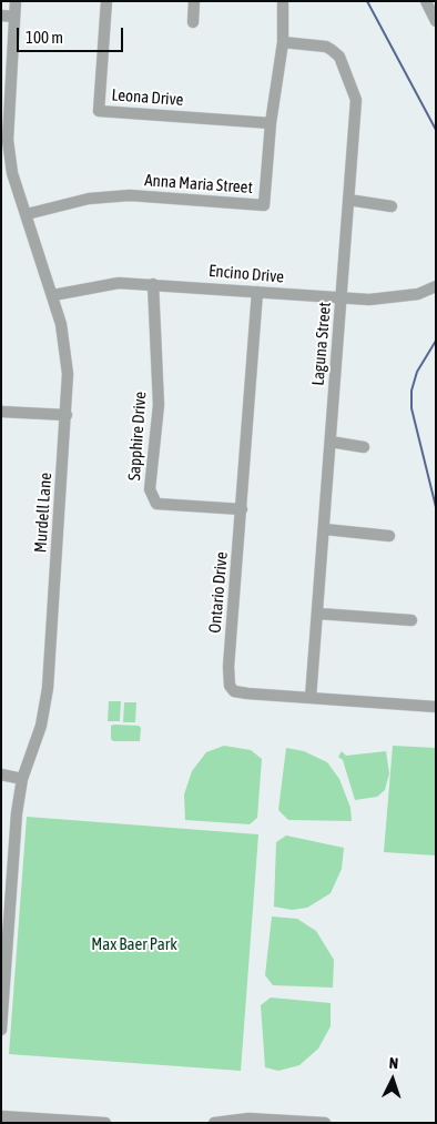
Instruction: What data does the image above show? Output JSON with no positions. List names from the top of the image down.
{
  "streets": {
    "street": [
      "Leona Drive",
      "Anna Maria Street",
      "Encino Drive",
      "Laguna Street",
      "Sapphire Drive",
      "Murdell Lane",
      "Ontario Drive"
    ]
  },
  "crossings": [
    ["Leona Drive", "Anna Maria Street"],
    ["Anna Maria Street", "Laguna Street"],
    ["Anna Maria Street", "Murdell Lane"],
    ["Encino Drive", "Laguna Street"],
    ["Encino Drive", "Sapphire Drive"],
    ["Encino Drive", "Murdell Lane"],
    ["Encino Drive", "Ontario Drive"],
    ["Laguna Street", "Ontario Drive"],
    ["Sapphire Drive", "Ontario Drive"]
  ],
  "parks": ["Max Baer Park"],
  "scale_bar": "100 m",
  "north": "top"
}
